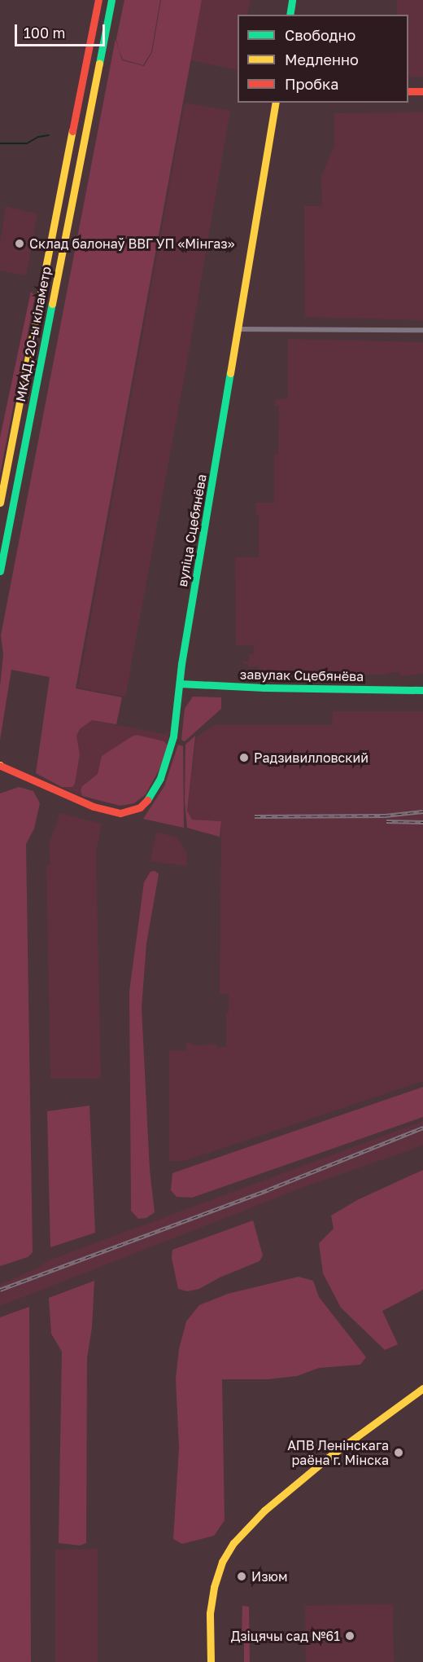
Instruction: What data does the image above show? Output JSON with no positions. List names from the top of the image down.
{
  "streets": {
    "main road": ["МКАД, 20-ы кіламетр", "вуліца Сцебянёва", "завулак Сцебянёва"]
  },
  "crossings": [
    ["вуліца Сцебянёва", "завулак Сцебянёва"]
  ],
  "places": [
    "Склад балонаў ВВГ УП «Мінгаз»",
    "Радзивилловский",
    "АПВ Ленінскага раёна г. Мінска",
    "Изюм",
    "Дзіцячы сад №61"
  ],
  "legend": ["Свободно", "Медленно", "Пробка"],
  "scale_bar": "100 m"
}
